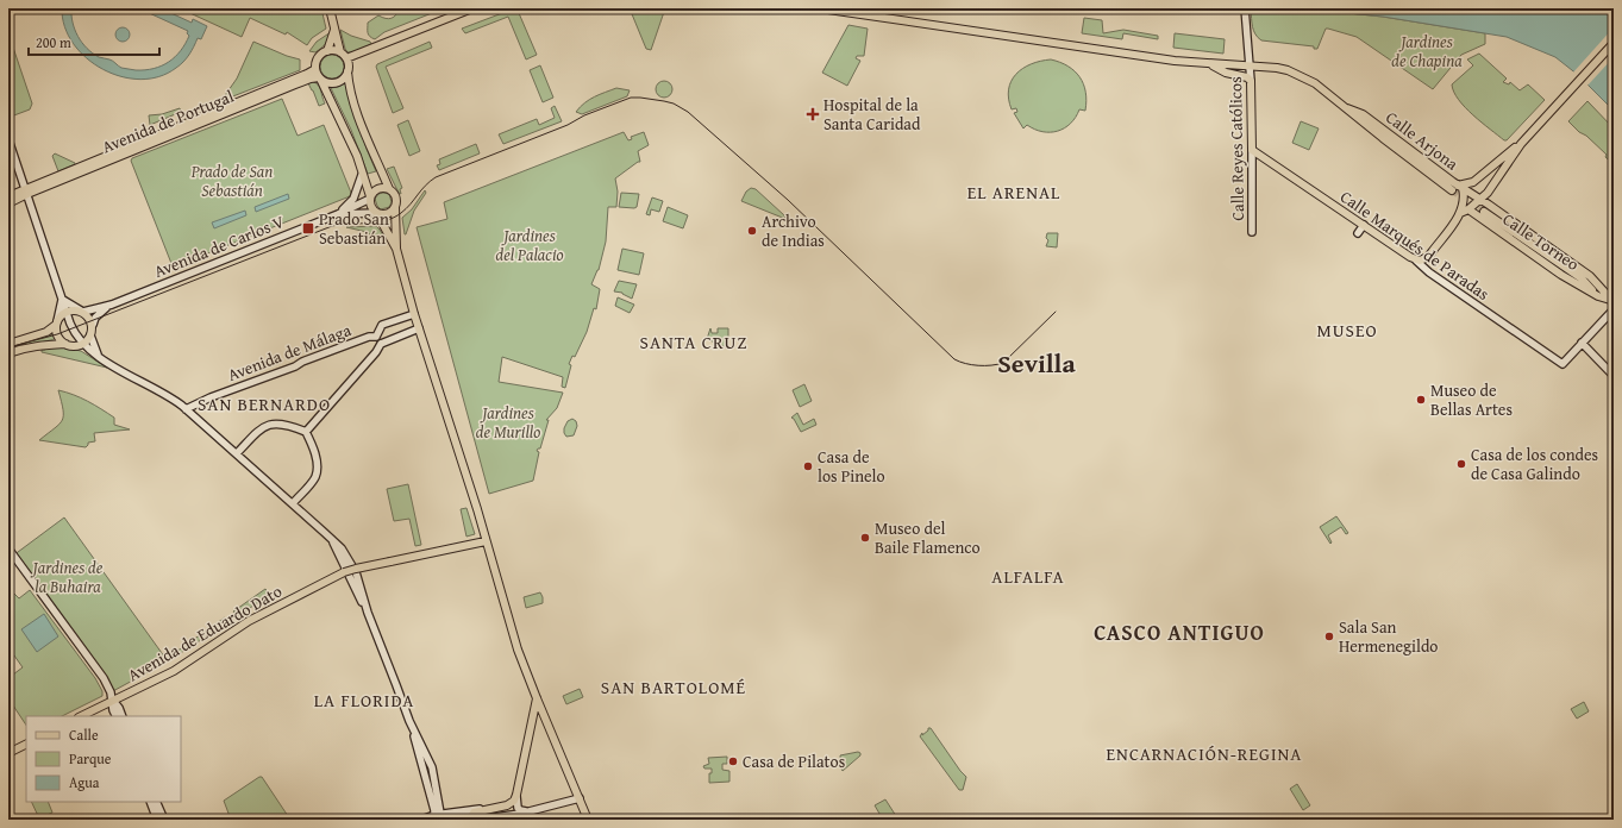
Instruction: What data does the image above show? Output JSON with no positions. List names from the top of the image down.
{
  "streets": {
    "main road": [
      "Avenida de Portugal",
      "Calle Arjona",
      "Calle Reyes Católicos",
      "Calle Torneo",
      "Calle Marqués de Paradas",
      "Avenida de Carlos V",
      "Avenida de Málaga",
      "Avenida de Eduardo Dato"
    ]
  },
  "crossings": [
    ["Calle Arjona", "Calle Reyes Católicos"],
    ["Calle Arjona", "Calle Torneo"],
    ["Calle Reyes Católicos", "Calle Marqués de Paradas"]
  ],
  "districts": [
    "EL ARENAL",
    "MUSEO",
    "SANTA CRUZ",
    "Sevilla",
    "SAN BERNARDO",
    "ALFALFA",
    "CASCO ANTIGUO",
    "SAN BARTOLOMÉ",
    "LA FLORIDA",
    "ENCARNACIÓN-REGINA"
  ],
  "parks": [
    "Jardines de Chapina",
    "Prado de San Sebastián",
    "Jardines del Palacio",
    "Jardines de Murillo",
    "Jardines de la Buhaira"
  ],
  "places": {
    "health": ["Hospital de la Santa Caridad"],
    "transit": ["Prado San Sebastián"],
    "other": [
      "Archivo de Indias",
      "Museo de Bellas Artes",
      "Casa de los condes de Casa Galindo",
      "Casa de los Pinelo",
      "Museo del Baile Flamenco",
      "Sala San Hermenegildo",
      "Casa de Pilatos"
    ]
  },
  "legend": ["Calle", "Parque", "Agua"],
  "scale_bar": "200 m"
}
